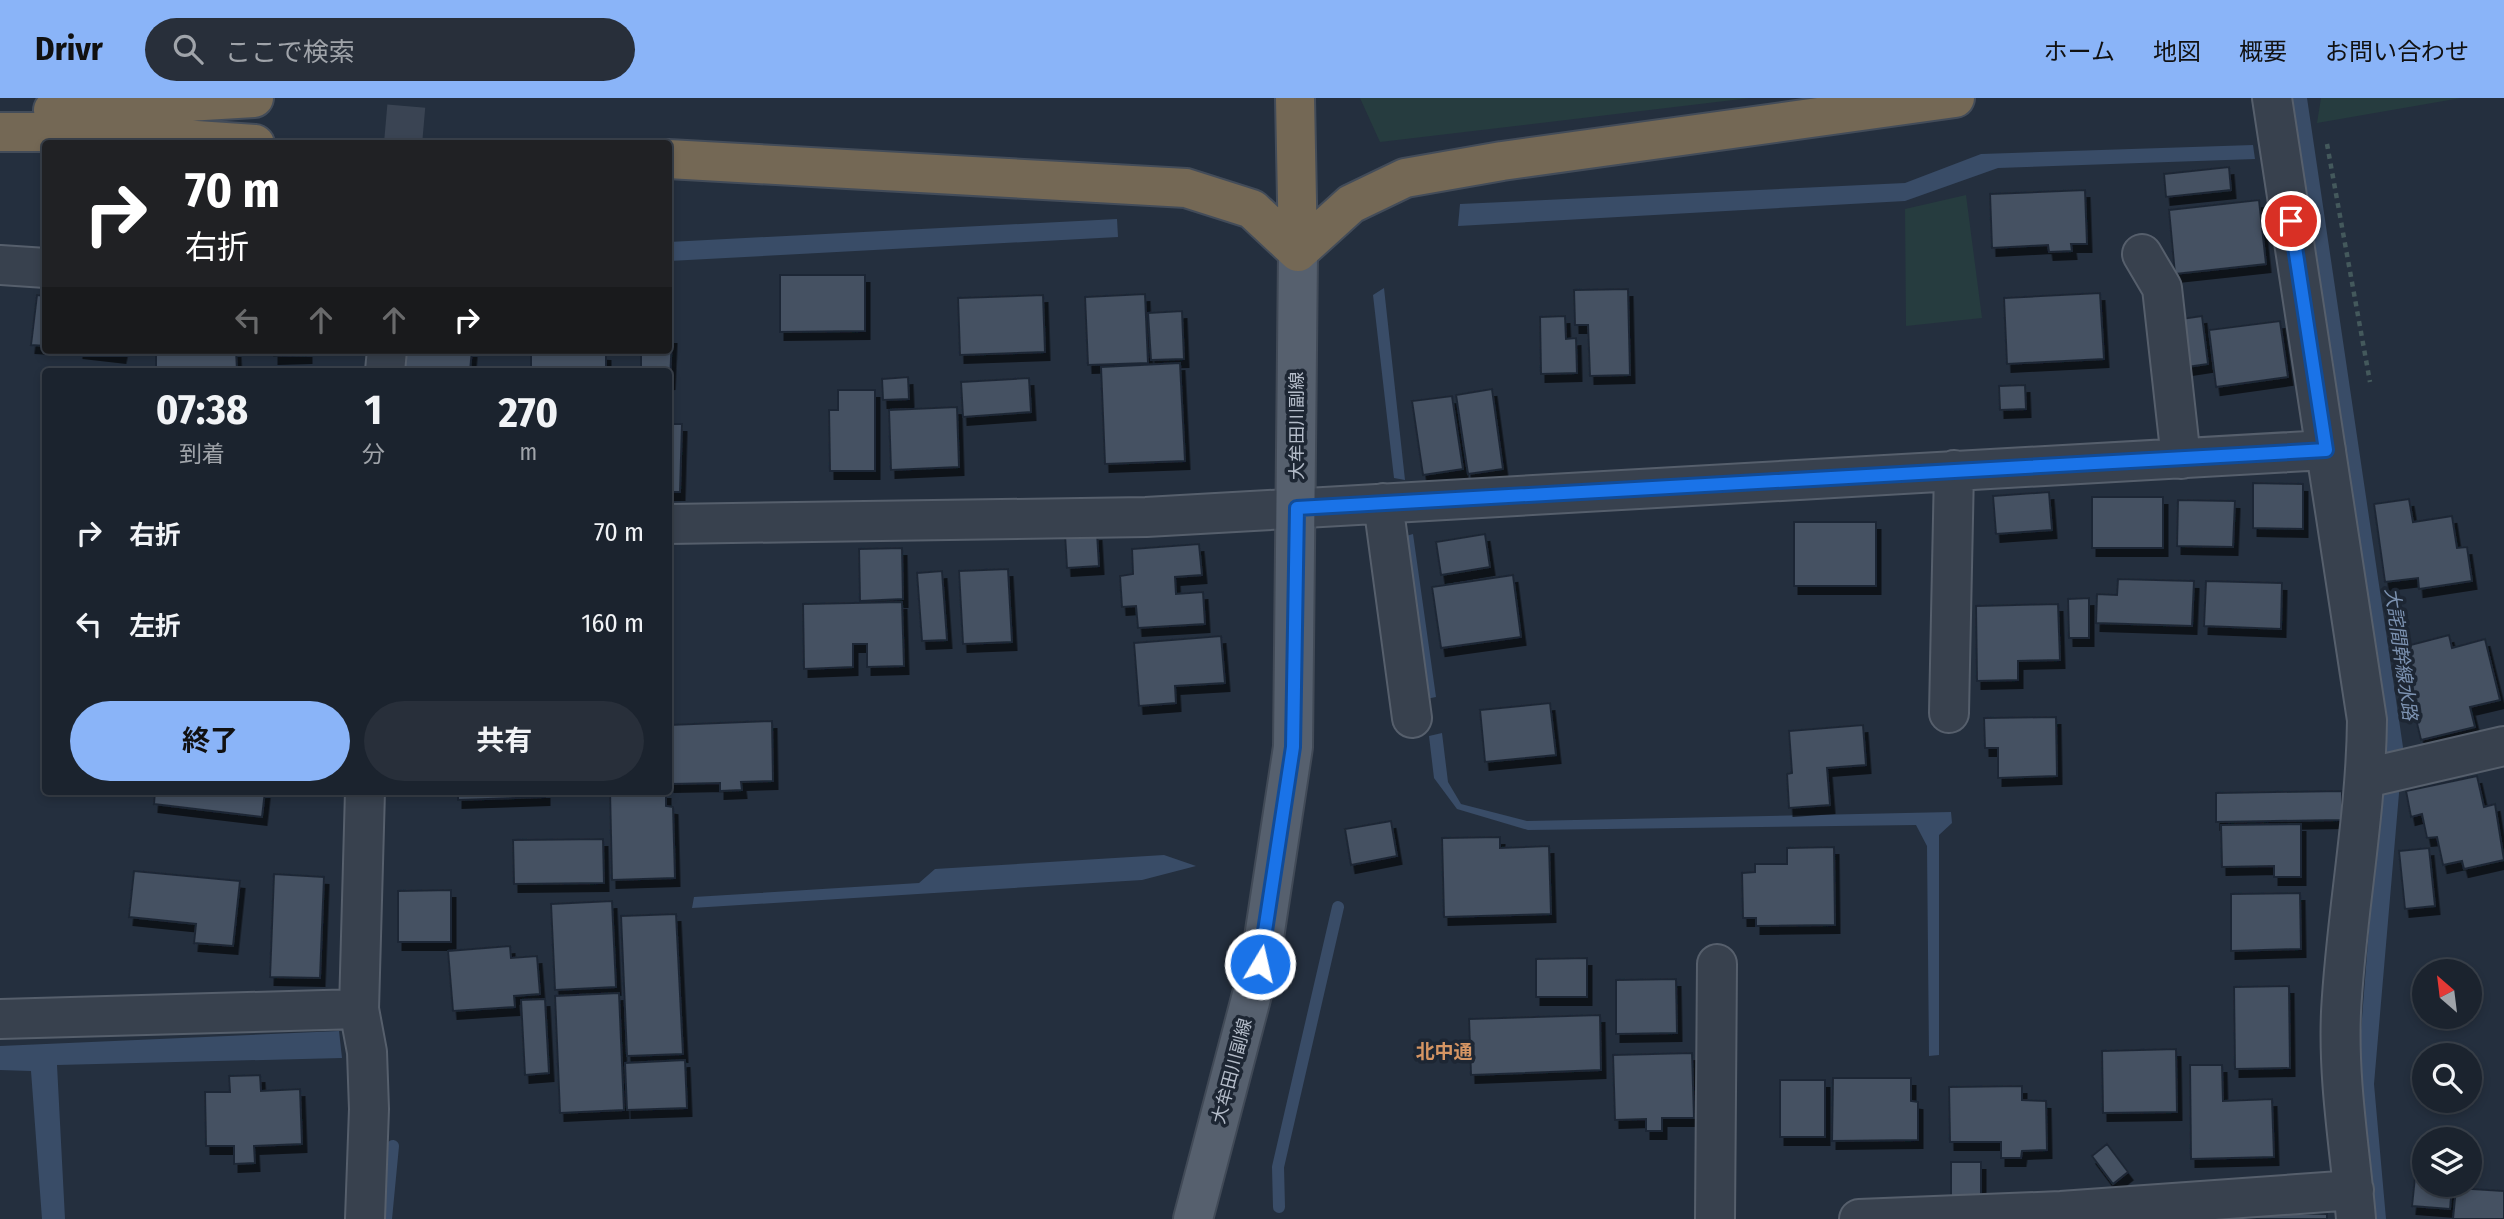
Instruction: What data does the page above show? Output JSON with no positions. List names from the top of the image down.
{
  "streets": {
    "main road": ["大牟田川副線"]
  },
  "districts": ["北中通"],
  "water": ["大詫間幹線水路"],
  "north": "top left",
  "page": {
    "header": "Drivr",
    "search": "ここで検索",
    "nav": [
      "ホーム",
      "地図",
      "概要",
      "お問い合わせ"
    ],
    "turn": ["70 m", "右折"],
    "eta": [
      "07:38",
      "到着",
      "1",
      "分",
      "270",
      "m"
    ],
    "list": [
      {
        "name": "右折",
        "value": "70 m"
      },
      {
        "name": "左折",
        "value": "160 m"
      }
    ],
    "buttons": ["終了", "共有"]
  }
}
